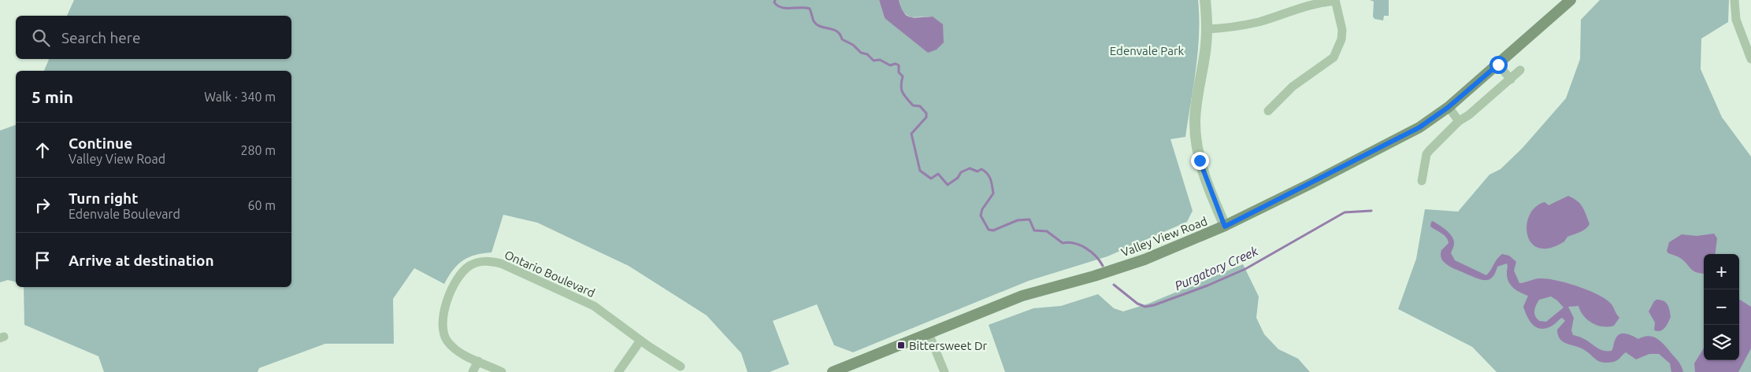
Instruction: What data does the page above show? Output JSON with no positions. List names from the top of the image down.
{
  "streets": {
    "main road": ["Valley View Road"],
    "street": ["Ontario Boulevard"]
  },
  "water": ["Purgatory Creek"],
  "parks": ["Edenvale Park"],
  "places": {
    "transit": ["Bittersweet Dr"]
  },
  "page": {
    "search": "Search here",
    "heading": ["5 min", "Walk · 340 m"],
    "list": [
      ["Continue", "Valley View Road", "280 m"],
      ["Turn right", "Edenvale Boulevard", "60 m"],
      "Arrive at destination"
    ],
    "map_buttons": ["+", "−"]
  }
}
